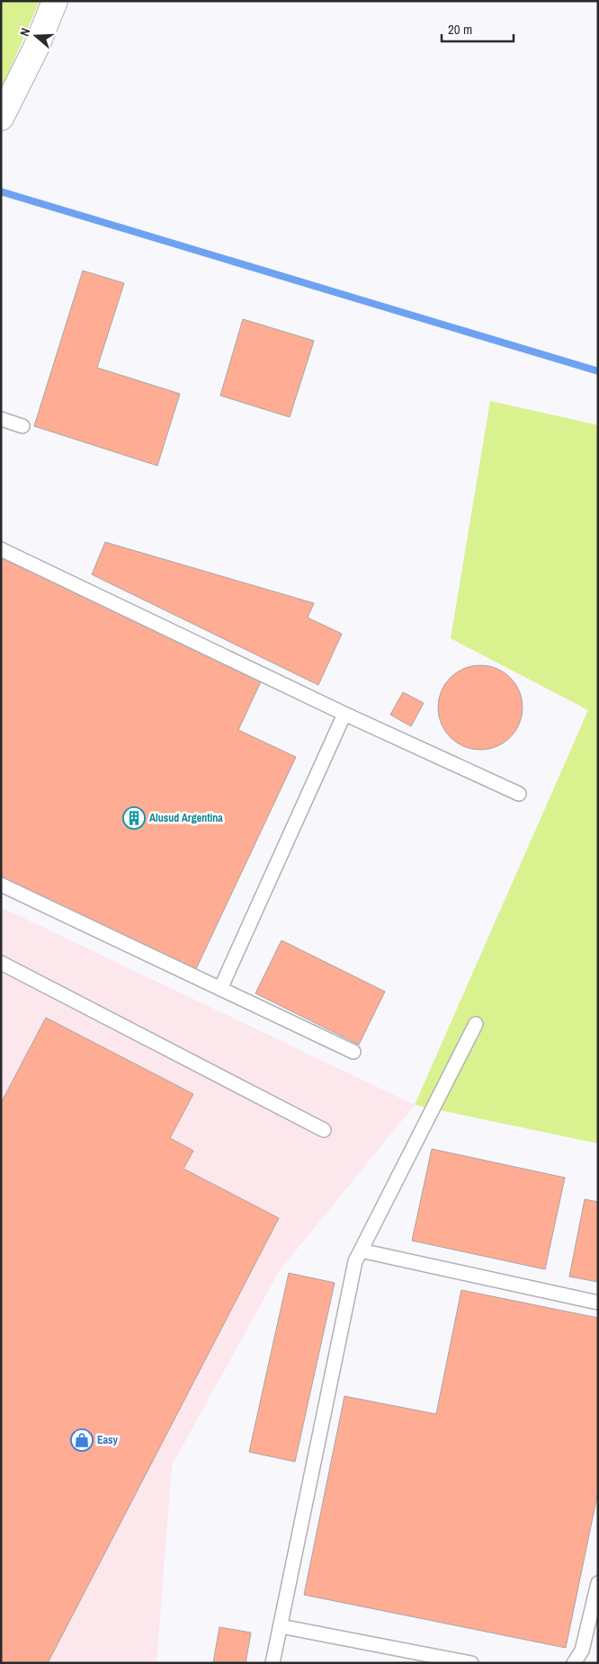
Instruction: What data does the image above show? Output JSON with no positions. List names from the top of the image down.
{
  "places": {
    "building": ["Alusud Argentina"],
    "shop": ["Easy"]
  },
  "scale_bar": "20 m",
  "north": "left"
}
